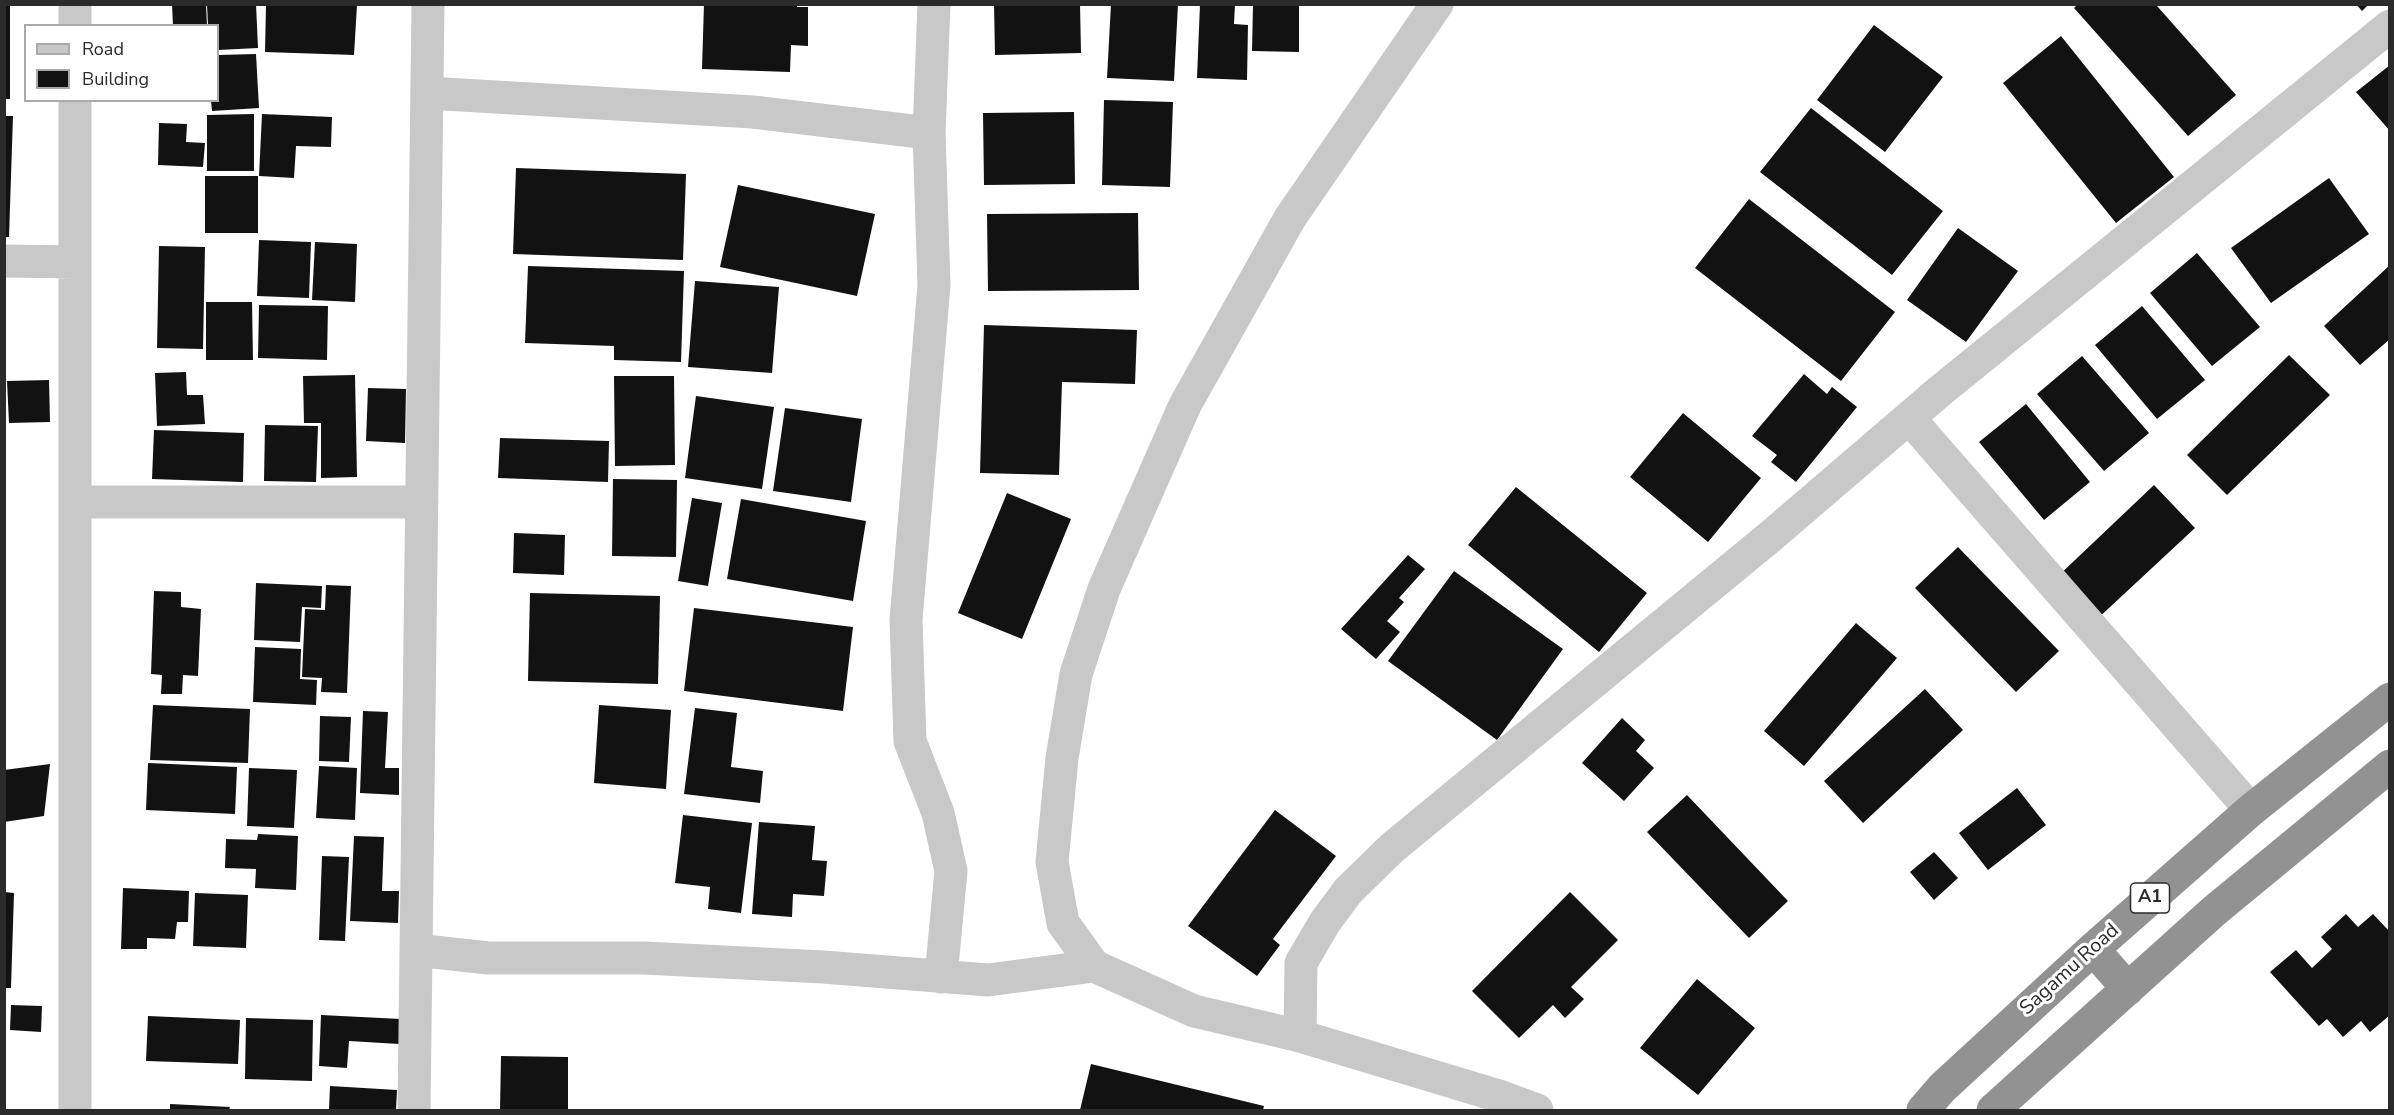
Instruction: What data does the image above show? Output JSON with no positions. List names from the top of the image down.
{
  "streets": {
    "highway": ["A1", "Sagamu Road"]
  },
  "legend": ["Road", "Building"]
}
